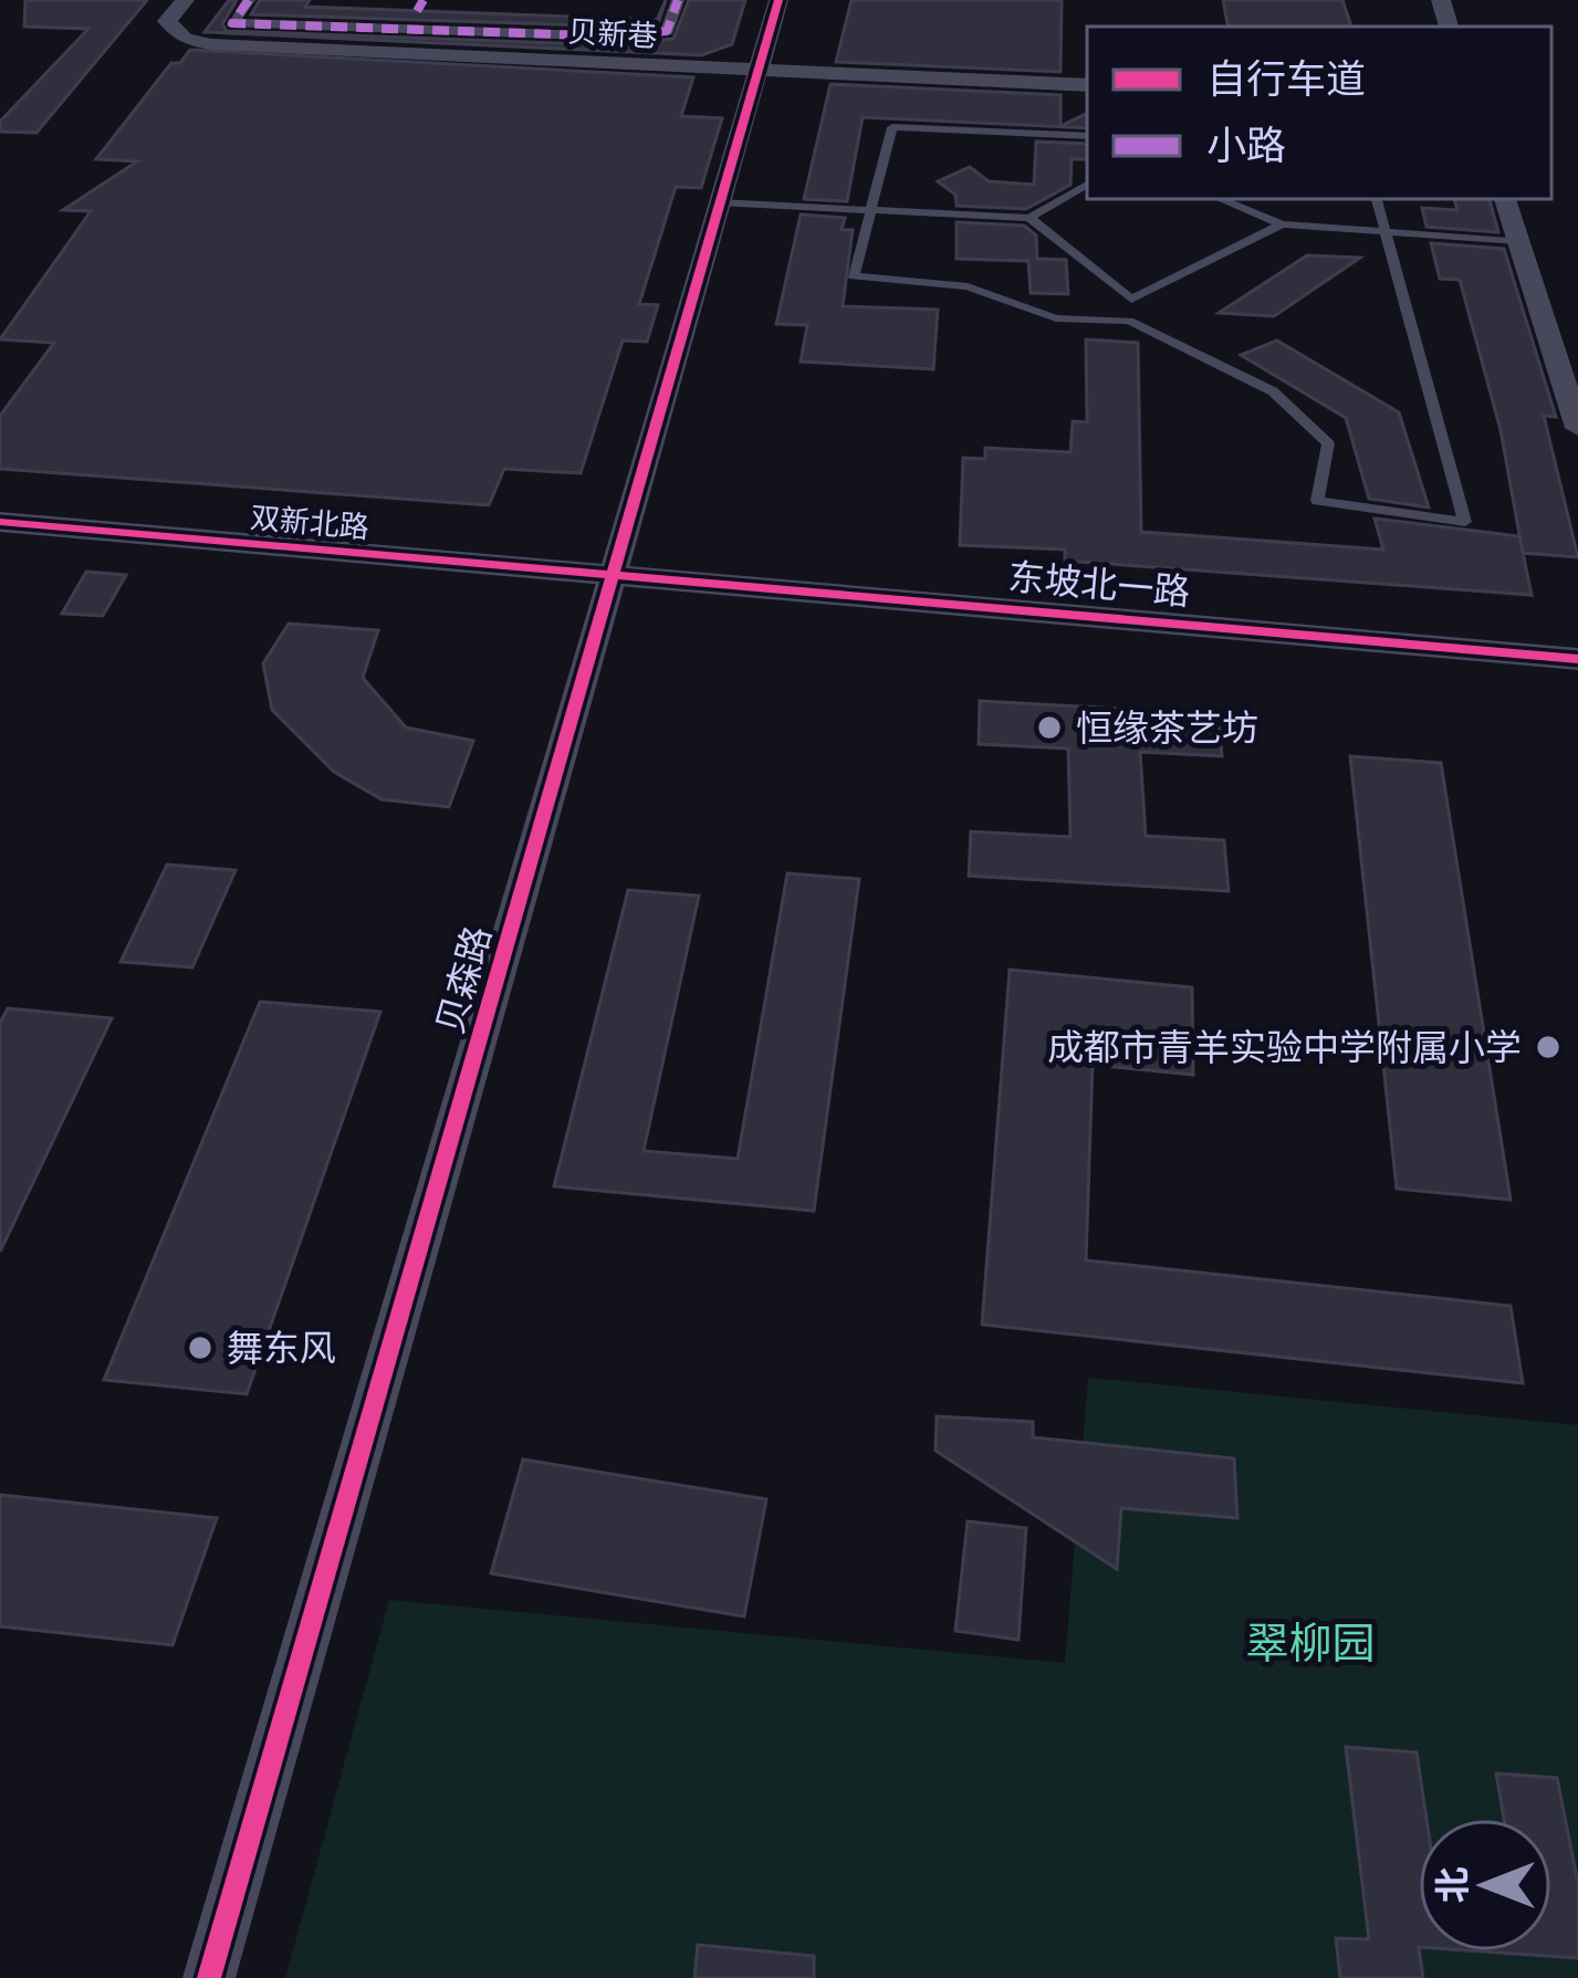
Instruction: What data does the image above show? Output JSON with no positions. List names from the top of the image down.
{
  "streets": {
    "street": [
      "贝新巷",
      "双新北路",
      "东坡北一路",
      "贝森路"
    ]
  },
  "crossings": [
    ["贝新巷", "贝森路"],
    ["双新北路", "东坡北一路"],
    ["双新北路", "贝森路"],
    ["东坡北一路", "贝森路"]
  ],
  "parks": ["翠柳园"],
  "places": ["恒缘茶艺坊", "成都市青羊实验中学附属小学", "舞东风"],
  "legend": ["自行车道", "小路"],
  "north": "left"
}
